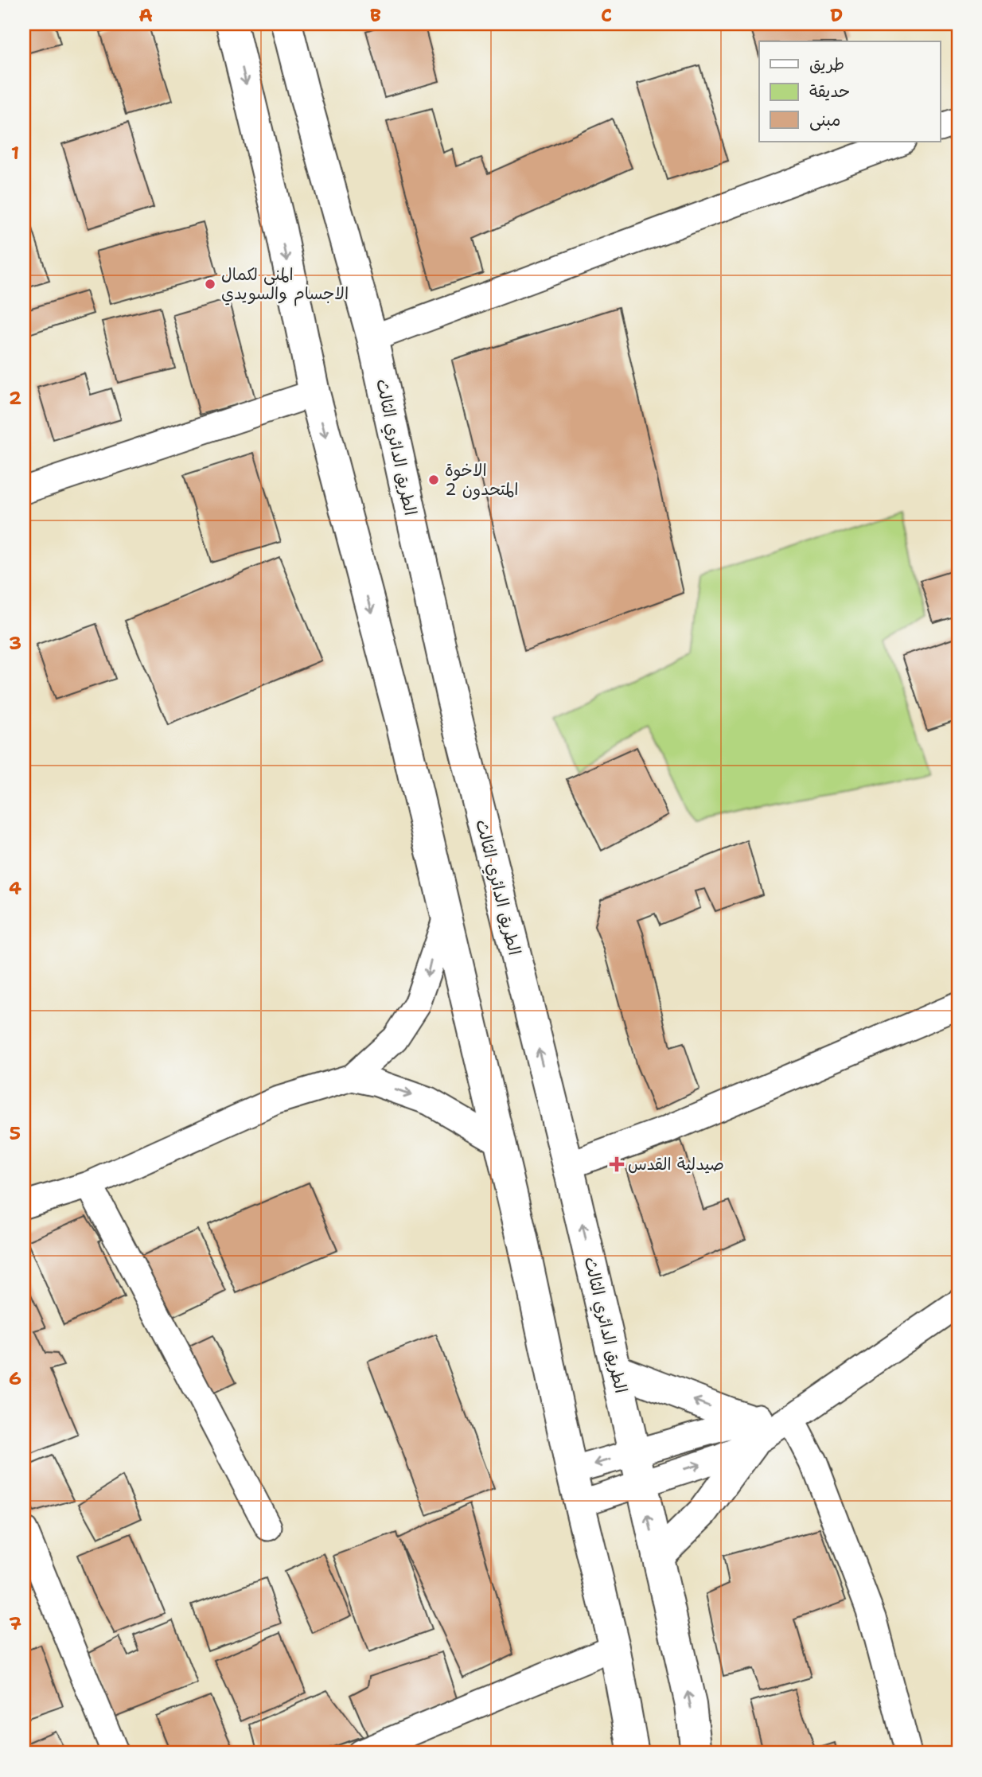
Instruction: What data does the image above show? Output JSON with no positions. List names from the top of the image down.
{
  "streets": {
    "main road": ["الطريق الدائري الثالث"]
  },
  "places": {
    "other": ["المنى لكمال الاجسام والسويدي", "الاخوة المتحدون 2"],
    "health": ["صيدلية القدس"]
  },
  "legend": ["طريق", "حديقة", "مبنى"],
  "grid": {
    "columns": [
      "A",
      "B",
      "C",
      "D"
    ],
    "rows": [
      "1",
      "2",
      "3",
      "4",
      "5",
      "6",
      "7"
    ]
  }
}
